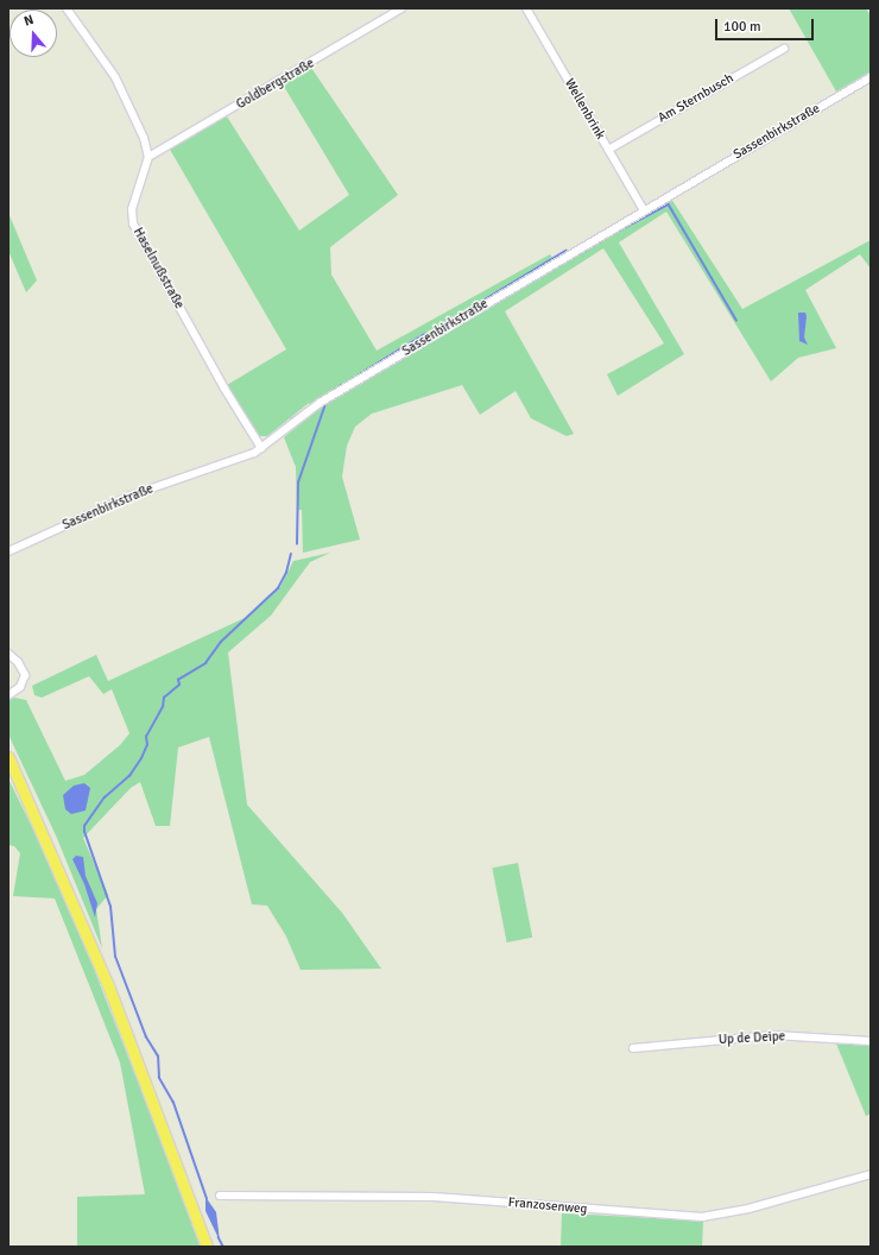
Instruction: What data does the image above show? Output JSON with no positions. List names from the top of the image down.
{
  "streets": {
    "street": [
      "Goldbergstraße",
      "Am Sternbusch",
      "Wellenbrink",
      "Sassenbirkstraße",
      "Haselnußstraße",
      "Up de Deipe",
      "Franzosenweg"
    ]
  },
  "crossings": [
    ["Goldbergstraße", "Haselnußstraße"],
    ["Am Sternbusch", "Wellenbrink"],
    ["Wellenbrink", "Sassenbirkstraße"],
    ["Sassenbirkstraße", "Haselnußstraße"]
  ],
  "scale_bar": "100 m",
  "north": "top"
}
